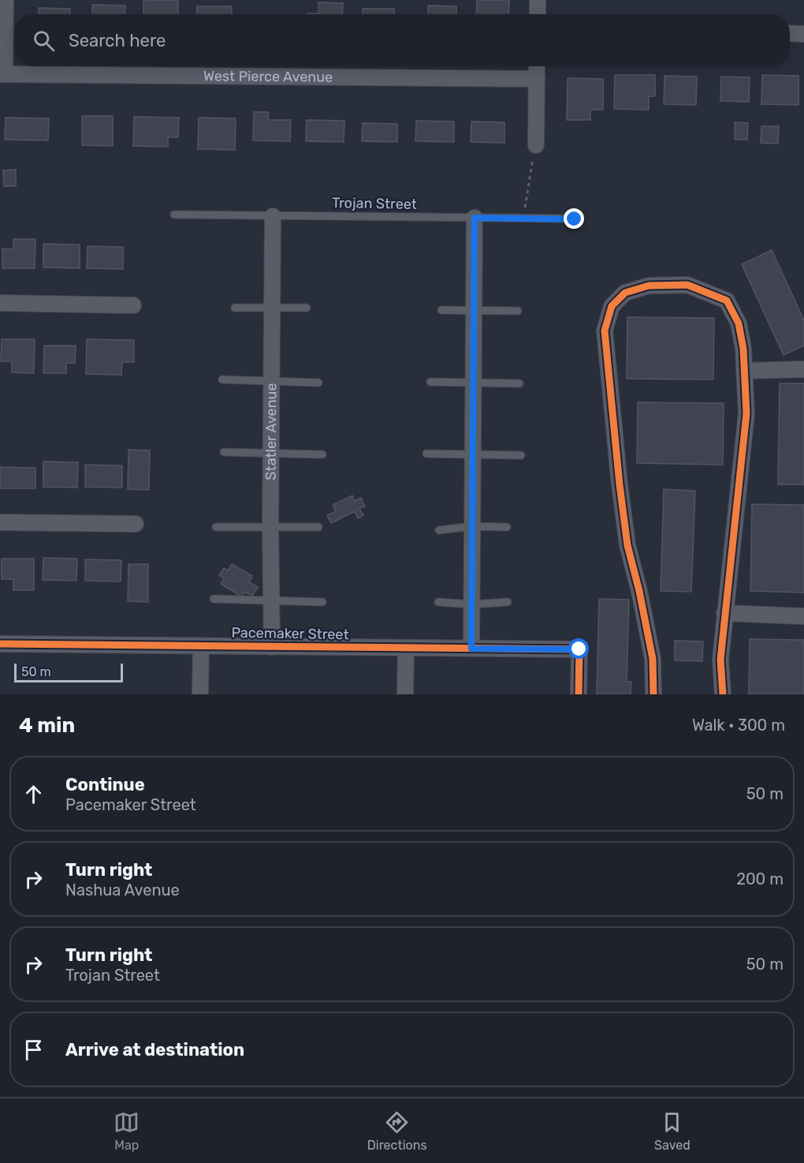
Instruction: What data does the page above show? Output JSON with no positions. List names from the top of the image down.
{
  "streets": {
    "street": ["West Pierce Avenue", "Statler Avenue", "Pacemaker Street"],
    "lane": ["Trojan Street"]
  },
  "crossings": [
    ["Trojan Street", "Statler Avenue"],
    ["Statler Avenue", "Pacemaker Street"]
  ],
  "scale_bar": "50 m",
  "page": {
    "search": "Search here",
    "scale": "50 m",
    "heading": ["4 min", "Walk · 300 m"],
    "list": [
      ["Continue", "Pacemaker Street", "50 m"],
      ["Turn right", "Nashua Avenue", "200 m"],
      ["Turn right", "Trojan Street", "50 m"],
      "Arrive at destination"
    ],
    "nav": ["Map", "Directions", "Saved"]
  }
}
